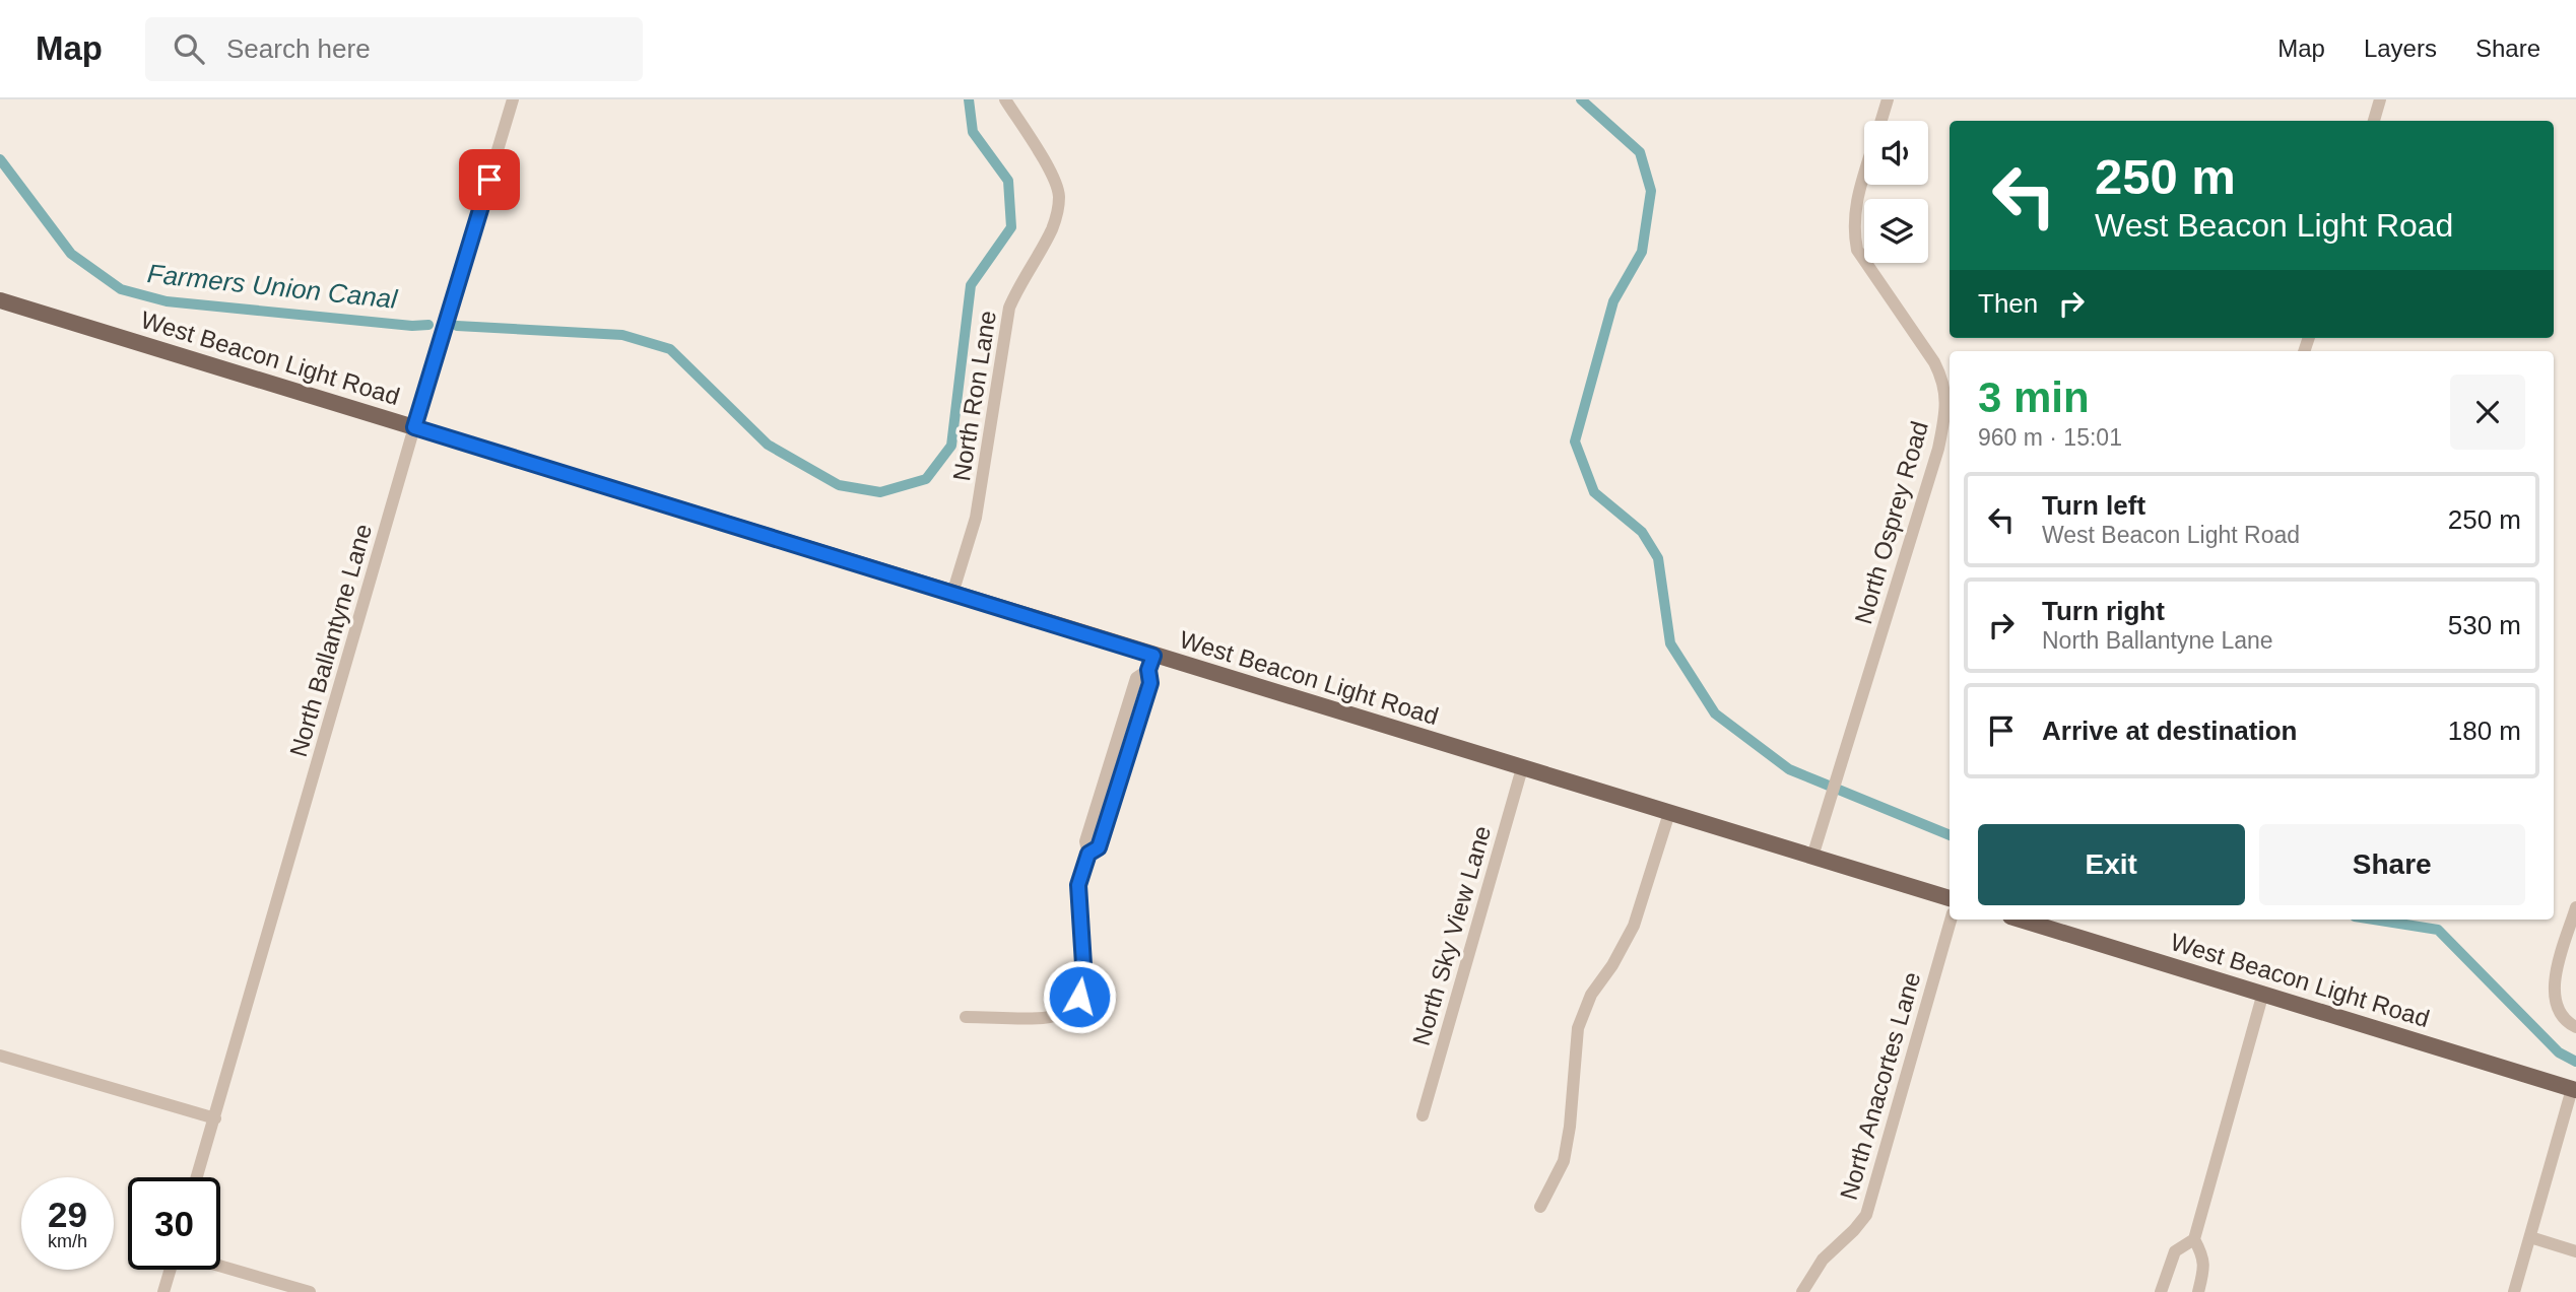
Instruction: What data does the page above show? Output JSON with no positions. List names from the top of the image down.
{
  "streets": {
    "main road": ["West Beacon Light Road"],
    "street": [
      "North Ron Lane",
      "North Osprey Road",
      "North Ballantyne Lane",
      "North Sky View Lane",
      "North Anacortes Lane"
    ]
  },
  "crossings": [
    ["West Beacon Light Road", "North Ron Lane"],
    ["West Beacon Light Road", "North Osprey Road"],
    ["West Beacon Light Road", "North Ballantyne Lane"],
    ["West Beacon Light Road", "North Sky View Lane"]
  ],
  "water": ["Farmers Union Canal"],
  "page": {
    "header": "Map",
    "search": "Search here",
    "nav": ["Map", "Layers", "Share"],
    "turn": ["250 m", "West Beacon Light Road"],
    "then": "Then",
    "heading": ["3 min", "960 m · 15:01"],
    "list": [
      {
        "name": "Turn left",
        "note": "West Beacon Light Road",
        "value": "250 m"
      },
      {
        "name": "Turn right",
        "note": "North Ballantyne Lane",
        "value": "530 m"
      },
      {
        "name": "Arrive at destination",
        "value": "180 m"
      }
    ],
    "buttons": ["Exit", "Share"],
    "speed": "29 km/h",
    "limit": "30"
  }
}
